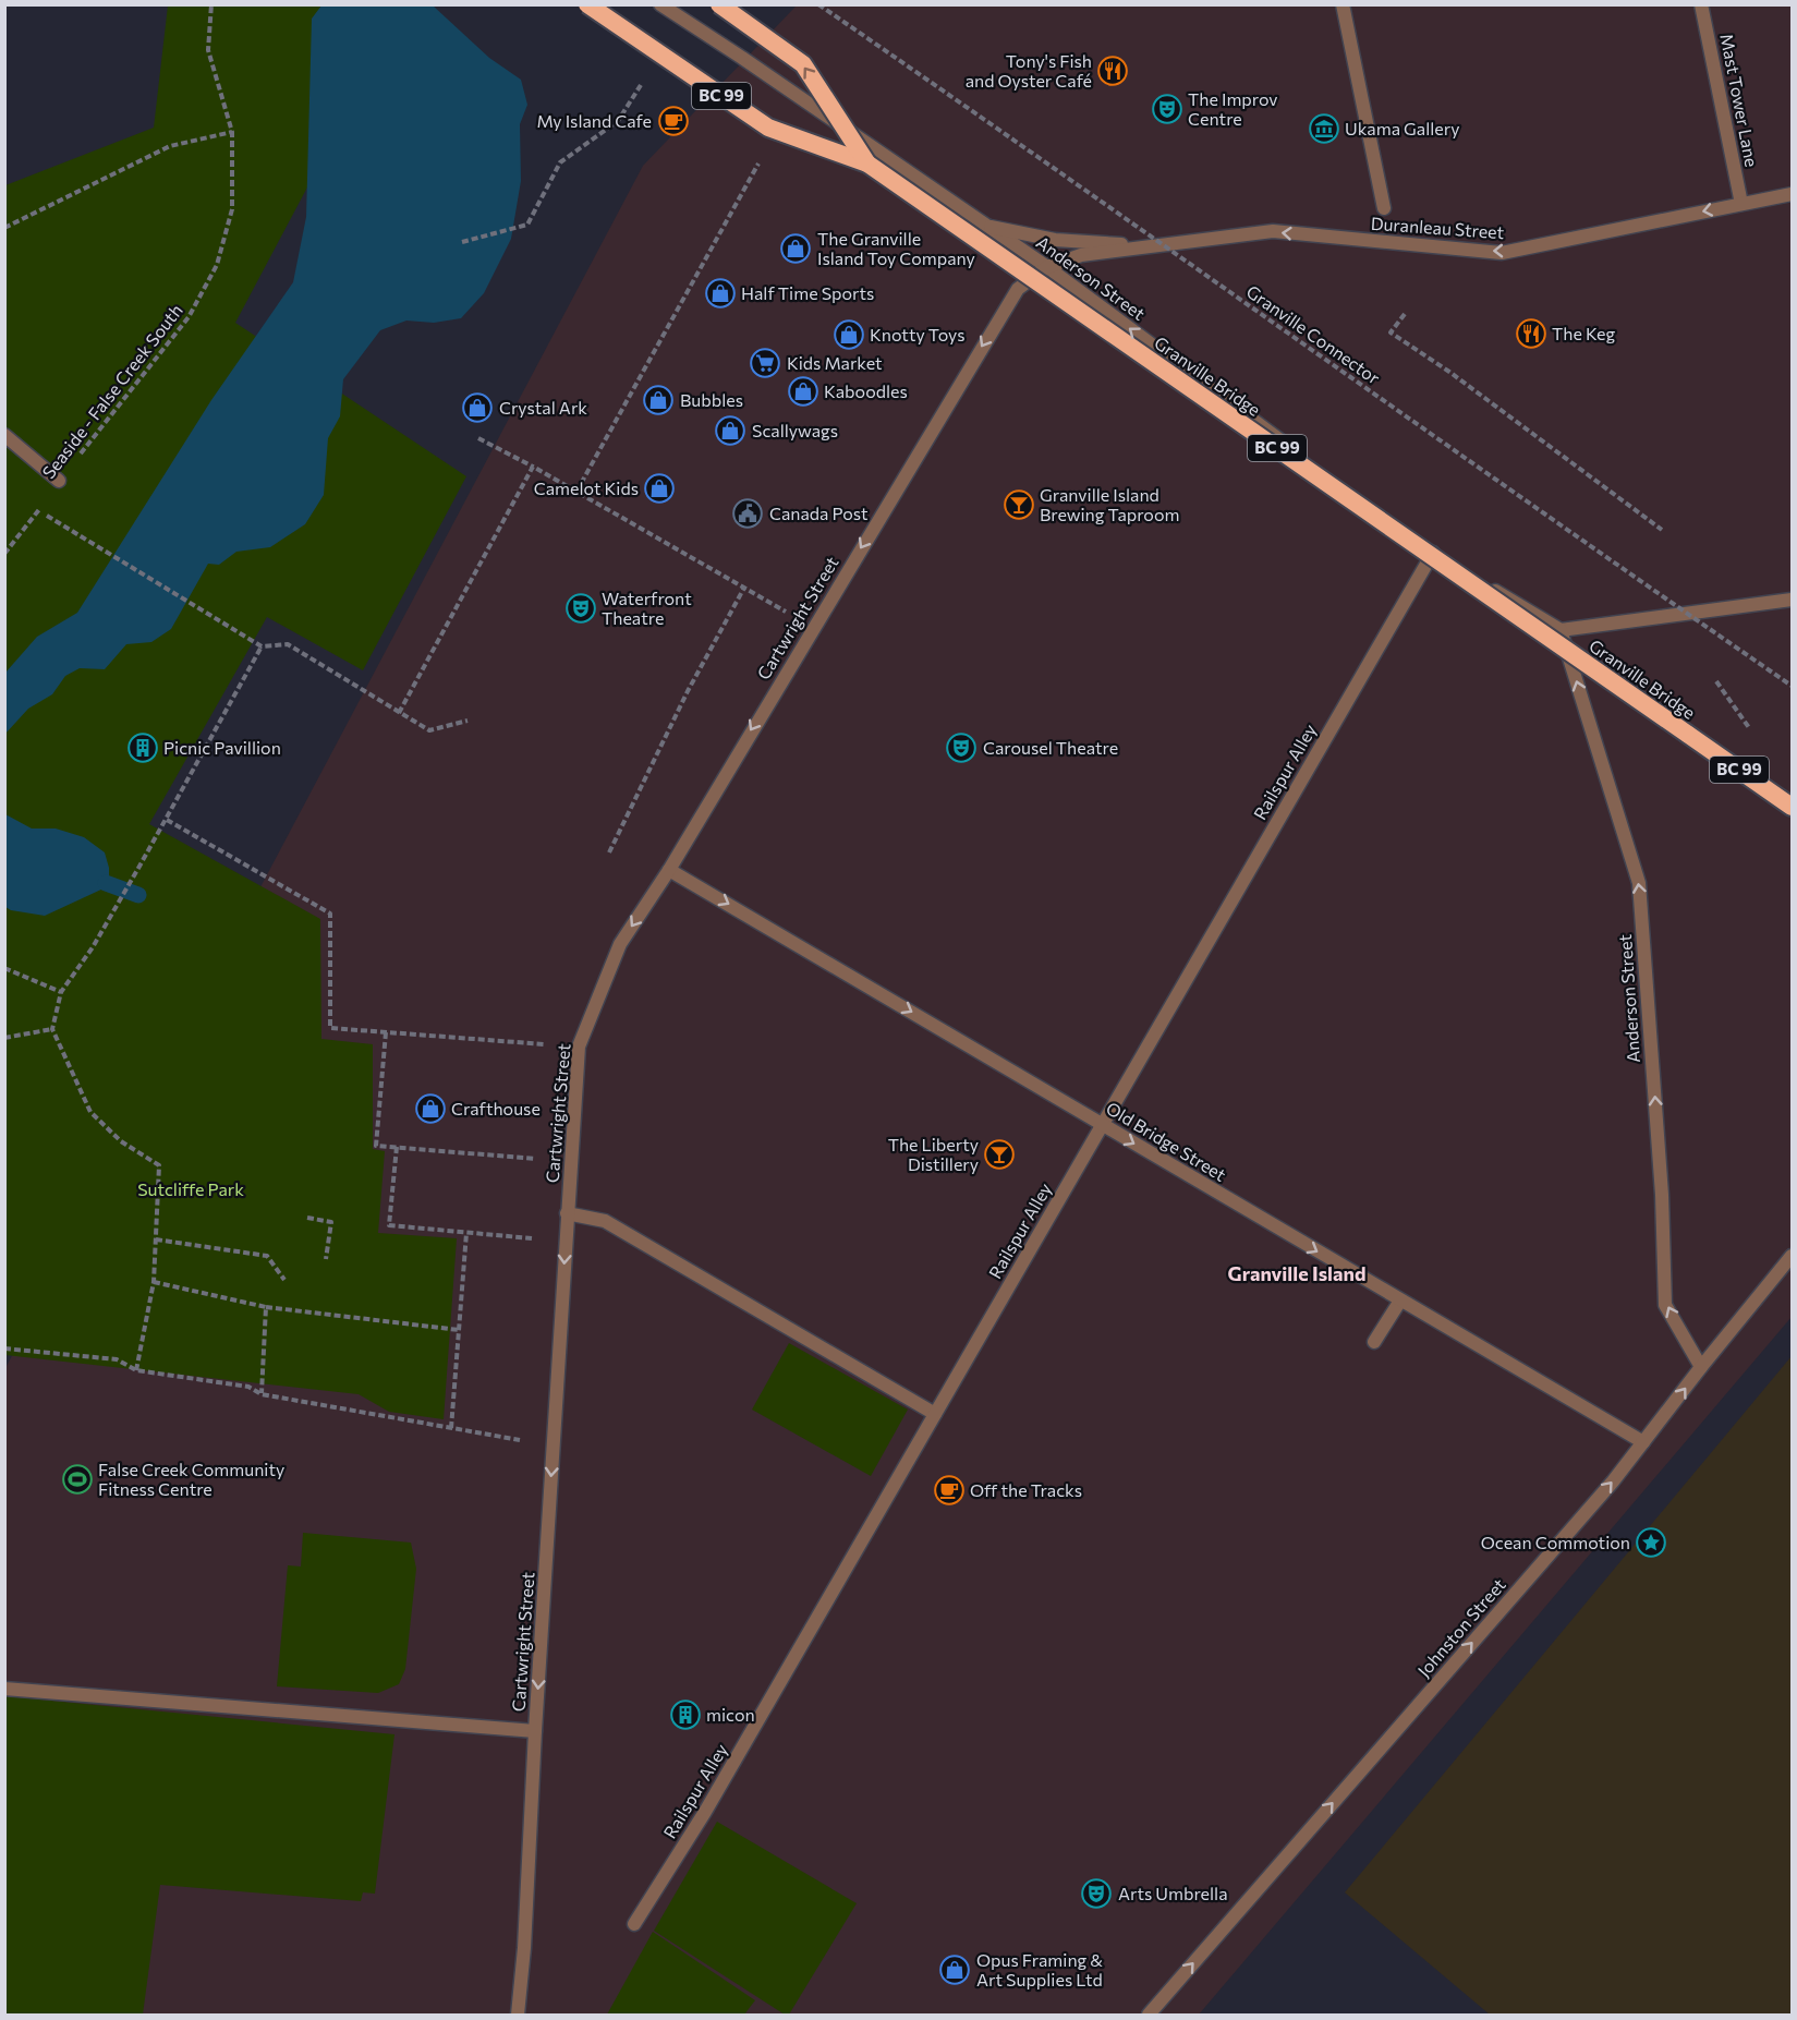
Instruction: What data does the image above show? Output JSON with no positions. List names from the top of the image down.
{
  "streets": {
    "highway": ["BC 99", "Granville Bridge"],
    "street": [
      "Mast Tower Lane",
      "Duranleau Street",
      "Anderson Street",
      "Cartwright Street",
      "Railspur Alley",
      "Old Bridge Street",
      "Johnston Street"
    ],
    "path": ["Granville Connector", "Seaside - False Creek South"]
  },
  "crossings": [
    ["Mast Tower Lane", "Duranleau Street"],
    ["Duranleau Street", "Anderson Street"],
    ["Duranleau Street", "Cartwright Street"],
    ["Anderson Street", "Cartwright Street"],
    ["Anderson Street", "Railspur Alley"],
    ["Anderson Street", "Johnston Street"],
    ["Cartwright Street", "Old Bridge Street"],
    ["Railspur Alley", "Old Bridge Street"],
    ["Old Bridge Street", "Johnston Street"]
  ],
  "one_way": [
    "Duranleau Street",
    "Anderson Street",
    "Cartwright Street",
    "Old Bridge Street",
    "Johnston Street"
  ],
  "districts": ["Granville Island"],
  "parks": ["Sutcliffe Park"],
  "places": {
    "restaurant": ["Tony's Fish and Oyster Café", "The Keg"],
    "theatre": [
      "The Improv Centre",
      "Waterfront Theatre",
      "Carousel Theatre",
      "Arts Umbrella"
    ],
    "cafe": ["My Island Cafe", "Off the Tracks"],
    "museum": ["Ukama Gallery"],
    "shop": [
      "The Granville Island Toy Company",
      "Half Time Sports",
      "Knotty Toys",
      "Kaboodles",
      "Bubbles",
      "Crystal Ark",
      "Scallywags",
      "Camelot Kids",
      "Crafthouse",
      "Opus Framing & Art Supplies Ltd"
    ],
    "supermarket": ["Kids Market"],
    "bar": ["Granville Island Brewing Taproom", "The Liberty Distillery"],
    "public building": ["Canada Post"],
    "building": ["Picnic Pavillion", "micon"],
    "sports": ["False Creek Community Fitness Centre"],
    "place": ["Ocean Commotion"]
  }
}
